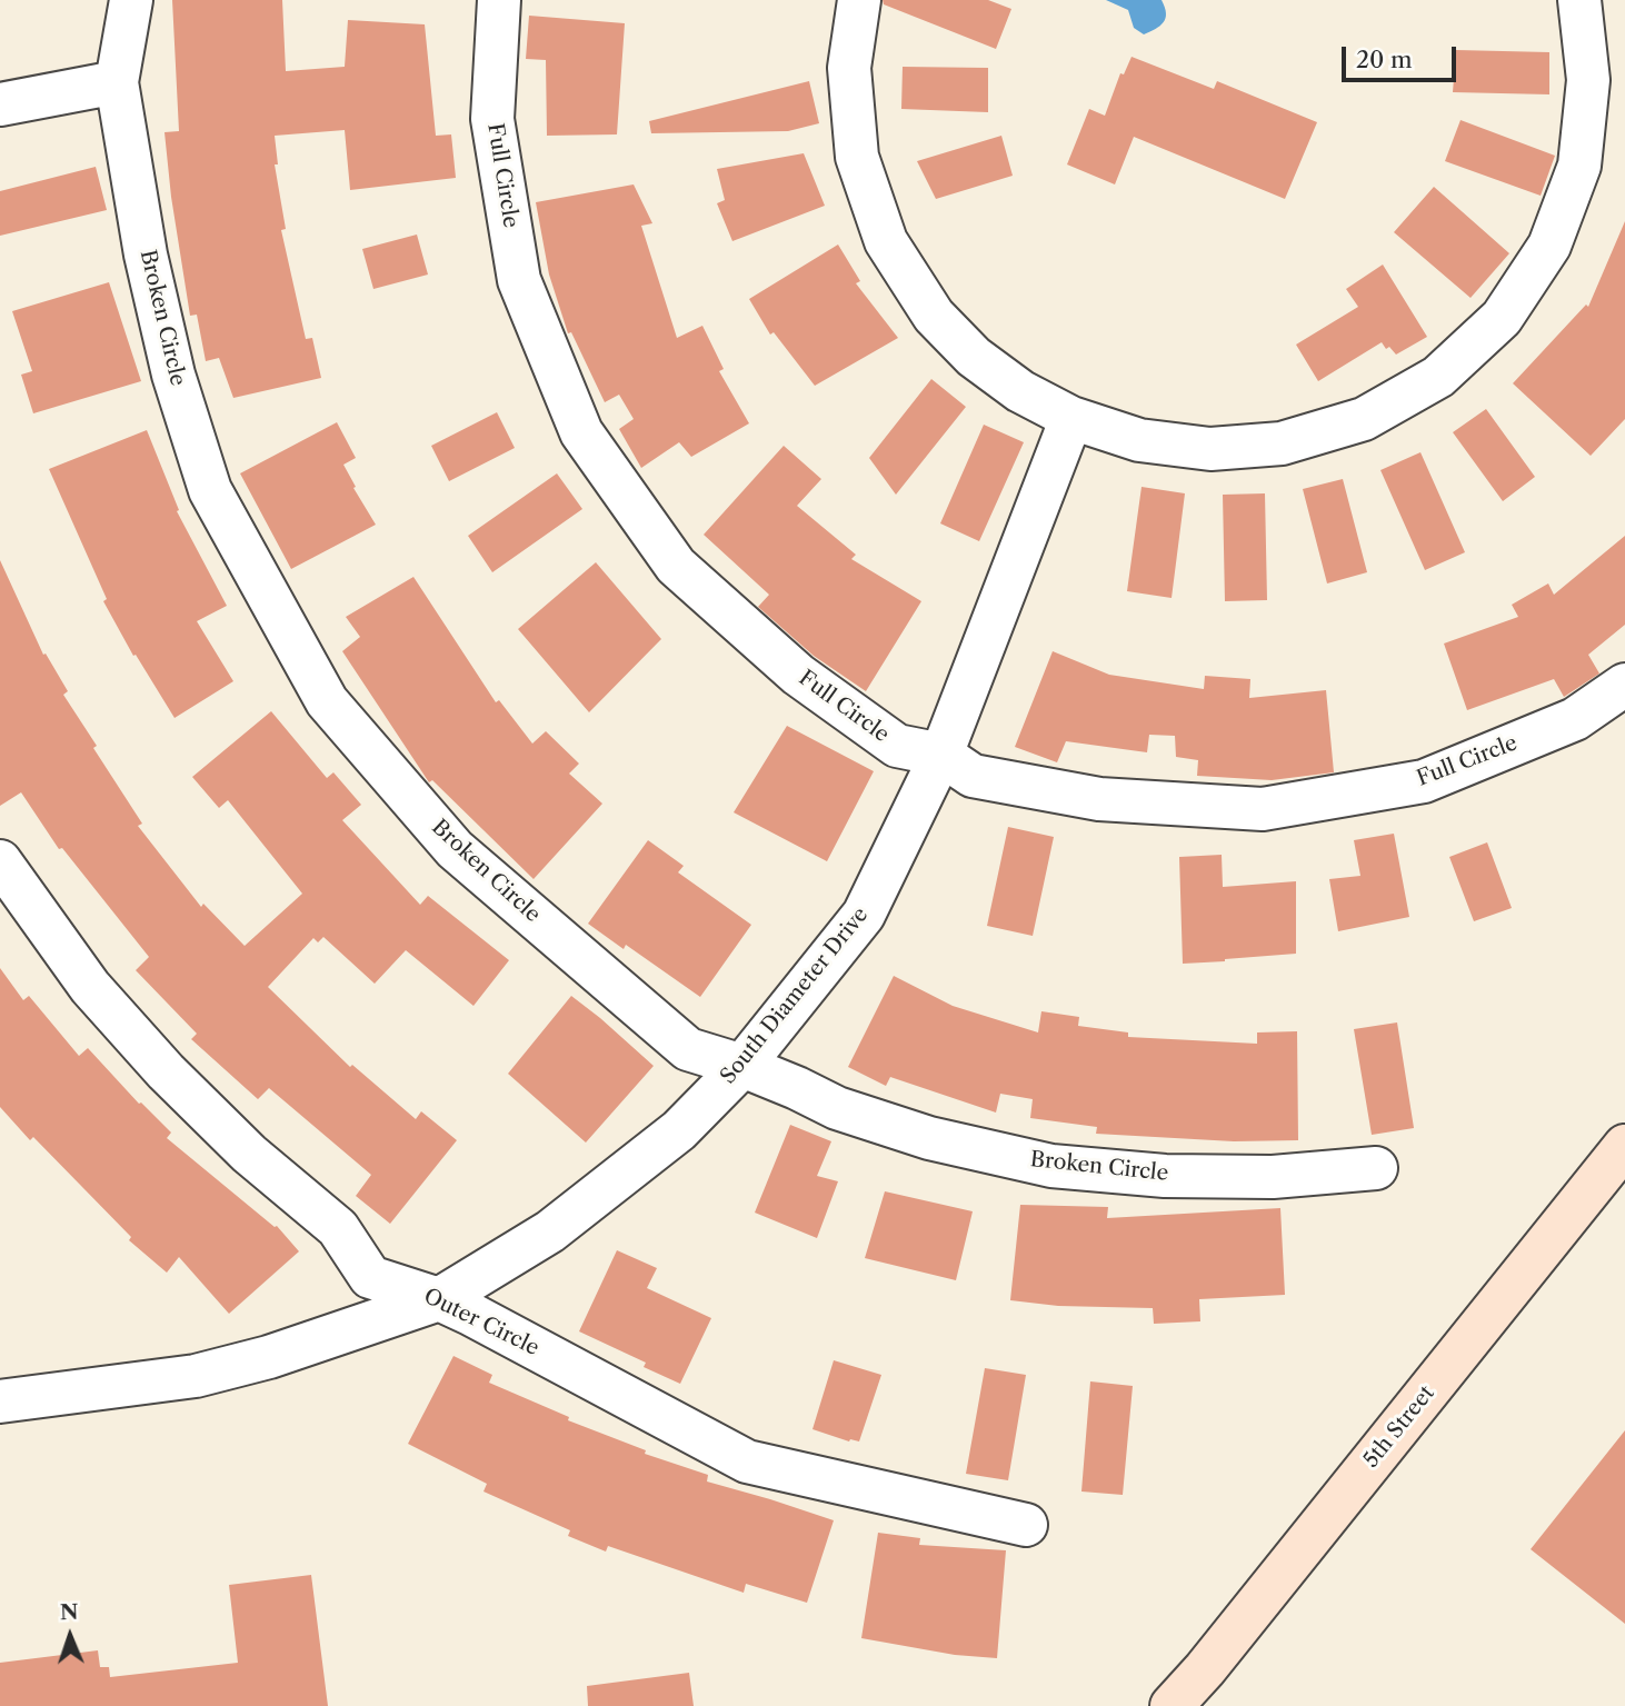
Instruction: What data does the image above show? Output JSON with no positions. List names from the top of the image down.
{
  "streets": {
    "main road": ["5th Street"],
    "street": [
      "Full Circle",
      "Broken Circle",
      "South Diameter Drive",
      "Outer Circle"
    ]
  },
  "crossings": [
    ["Full Circle", "South Diameter Drive"],
    ["Broken Circle", "South Diameter Drive"],
    ["South Diameter Drive", "Outer Circle"]
  ],
  "scale_bar": "20 m",
  "north": "top"
}
